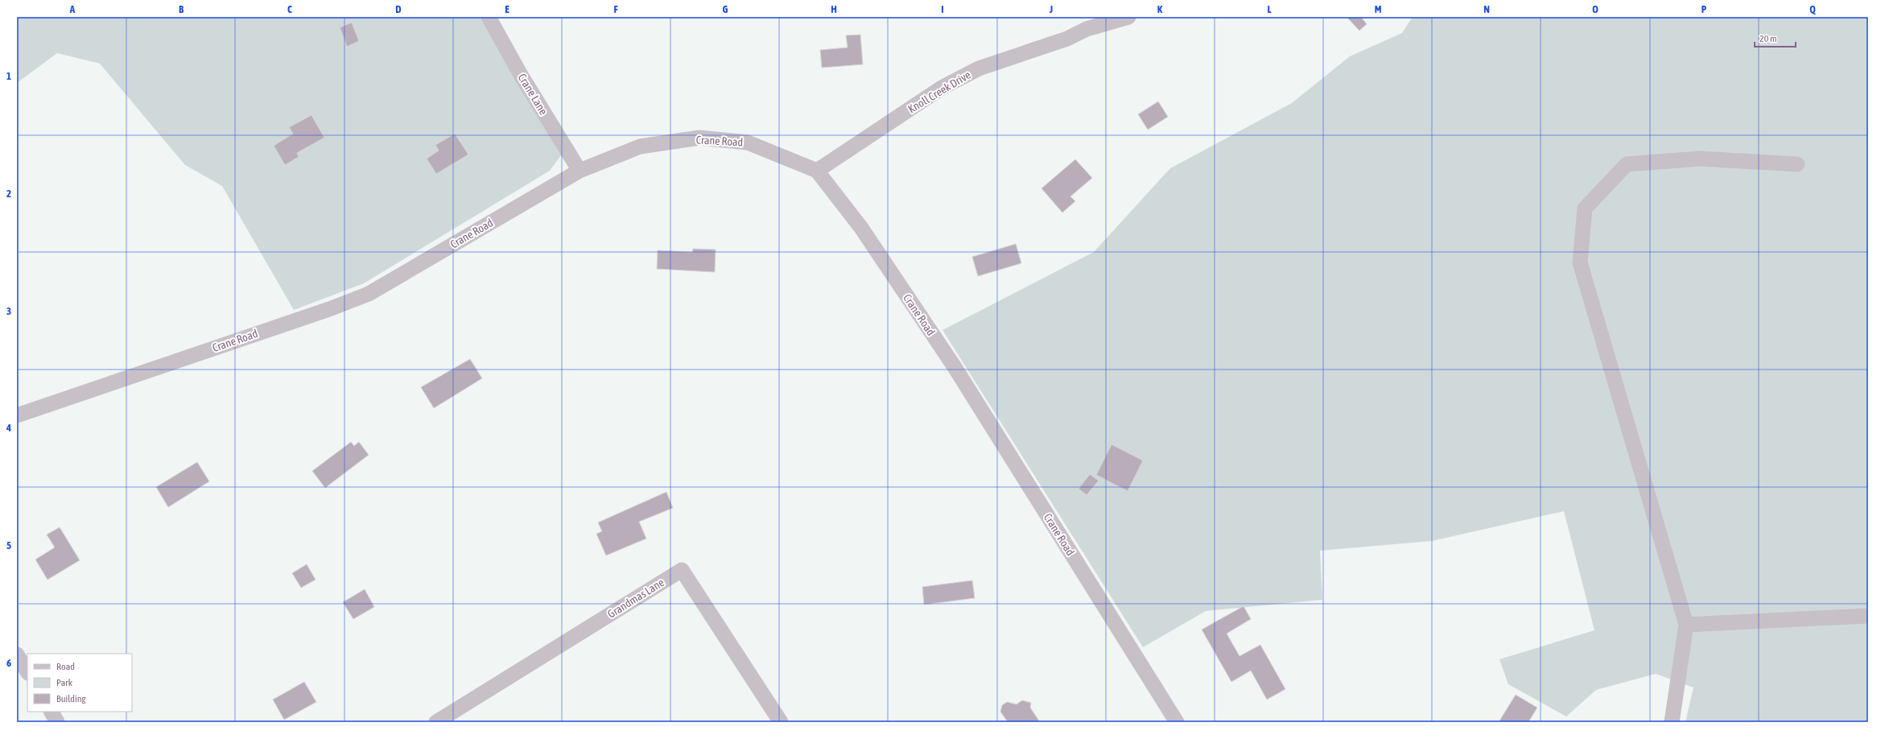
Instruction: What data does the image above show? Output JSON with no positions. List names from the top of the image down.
{
  "streets": {
    "street": [
      "Knoll Creek Drive",
      "Crane Lane",
      "Crane Road",
      "Grandmas Lane"
    ]
  },
  "crossings": [
    ["Knoll Creek Drive", "Crane Road"],
    ["Crane Lane", "Crane Road"]
  ],
  "legend": ["Road", "Park", "Building"],
  "scale_bar": "20 m",
  "grid": {
    "columns": [
      "A",
      "B",
      "C",
      "D",
      "E",
      "F",
      "G",
      "H",
      "I",
      "J",
      "K",
      "L",
      "M",
      "N",
      "O",
      "P",
      "Q"
    ],
    "rows": [
      "1",
      "2",
      "3",
      "4",
      "5",
      "6"
    ]
  }
}
